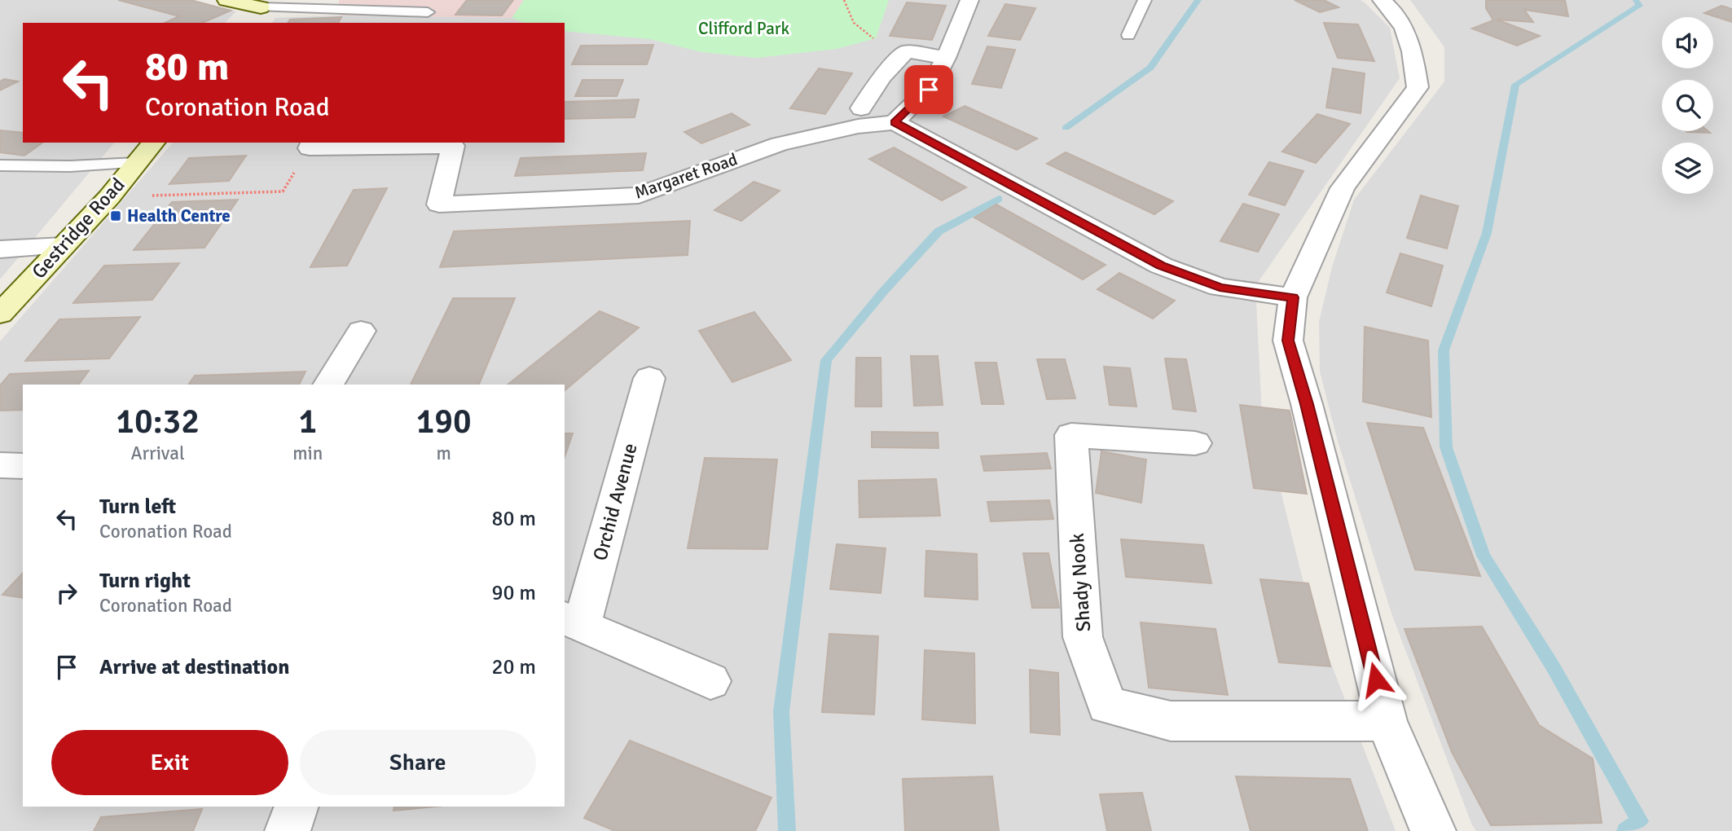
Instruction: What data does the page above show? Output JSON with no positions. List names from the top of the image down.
{
  "streets": {
    "main road": ["Gestridge Road"],
    "street": ["Margaret Road", "Orchid Avenue", "Shady Nook"]
  },
  "parks": ["Clifford Park"],
  "places": {
    "transit": ["Health Centre"]
  },
  "page": {
    "turn": ["80 m", "Coronation Road"],
    "eta": [
      "10:32",
      "Arrival",
      "1",
      "min",
      "190",
      "m"
    ],
    "list": [
      {
        "name": "Turn left",
        "note": "Coronation Road",
        "value": "80 m"
      },
      {
        "name": "Turn right",
        "note": "Coronation Road",
        "value": "90 m"
      },
      {
        "name": "Arrive at destination",
        "value": "20 m"
      }
    ],
    "buttons": ["Exit", "Share"]
  }
}
